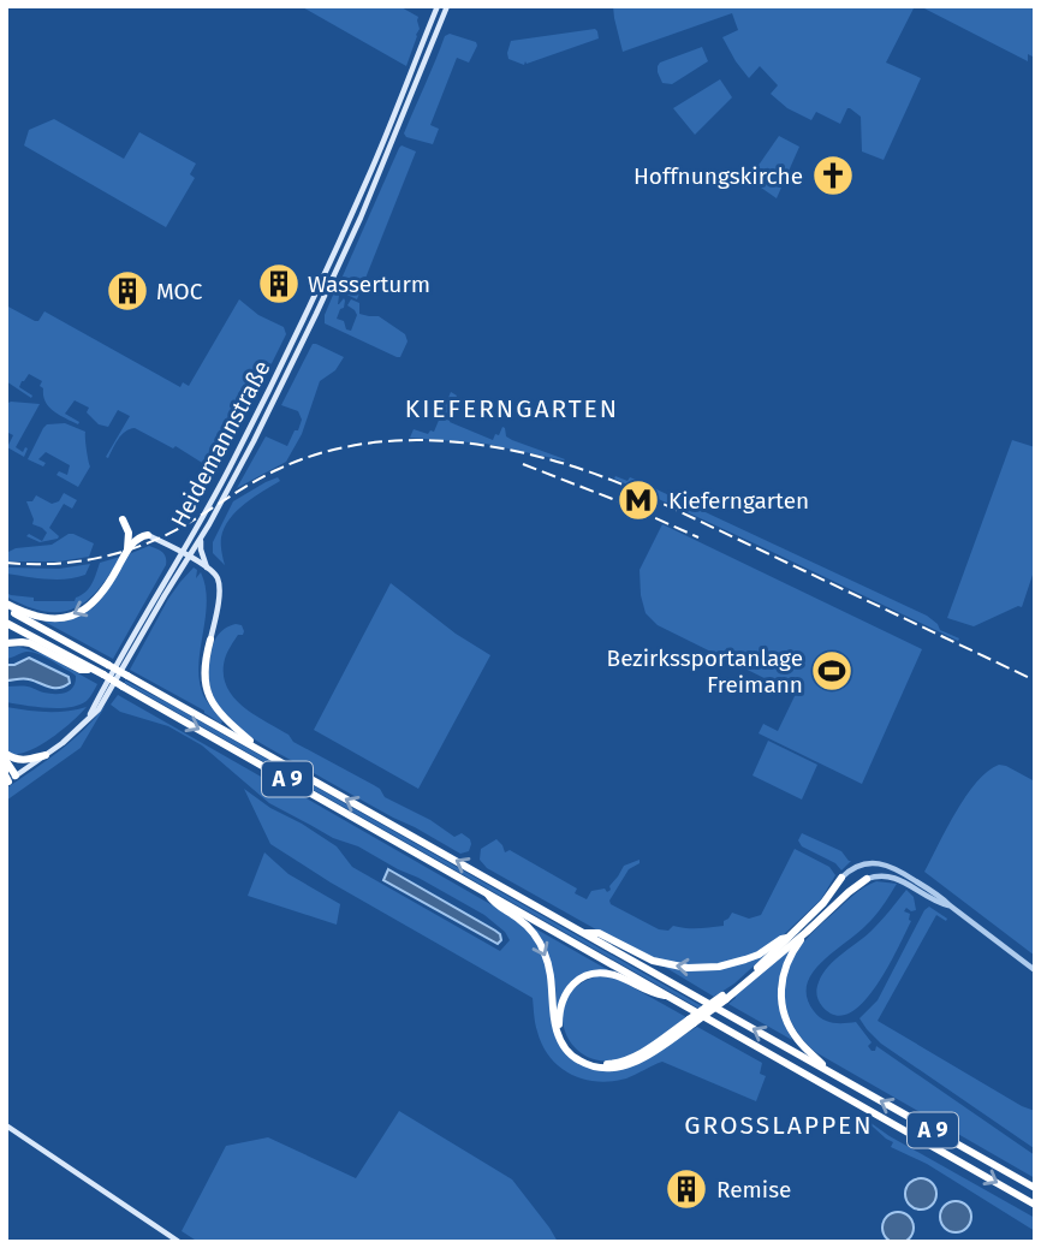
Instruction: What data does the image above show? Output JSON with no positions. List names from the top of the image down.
{
  "streets": {
    "highway": ["A 9"],
    "main road": ["Heidemannstraße"]
  },
  "districts": ["KIEFERNGARTEN", "GROSSLAPPEN"],
  "places": {
    "church": ["Hoffnungskirche"],
    "building": ["Wasserturm", "MOC", "Remise"],
    "metro station": ["Kieferngarten"],
    "sports": ["Bezirkssportanlage Freimann"]
  }
}
